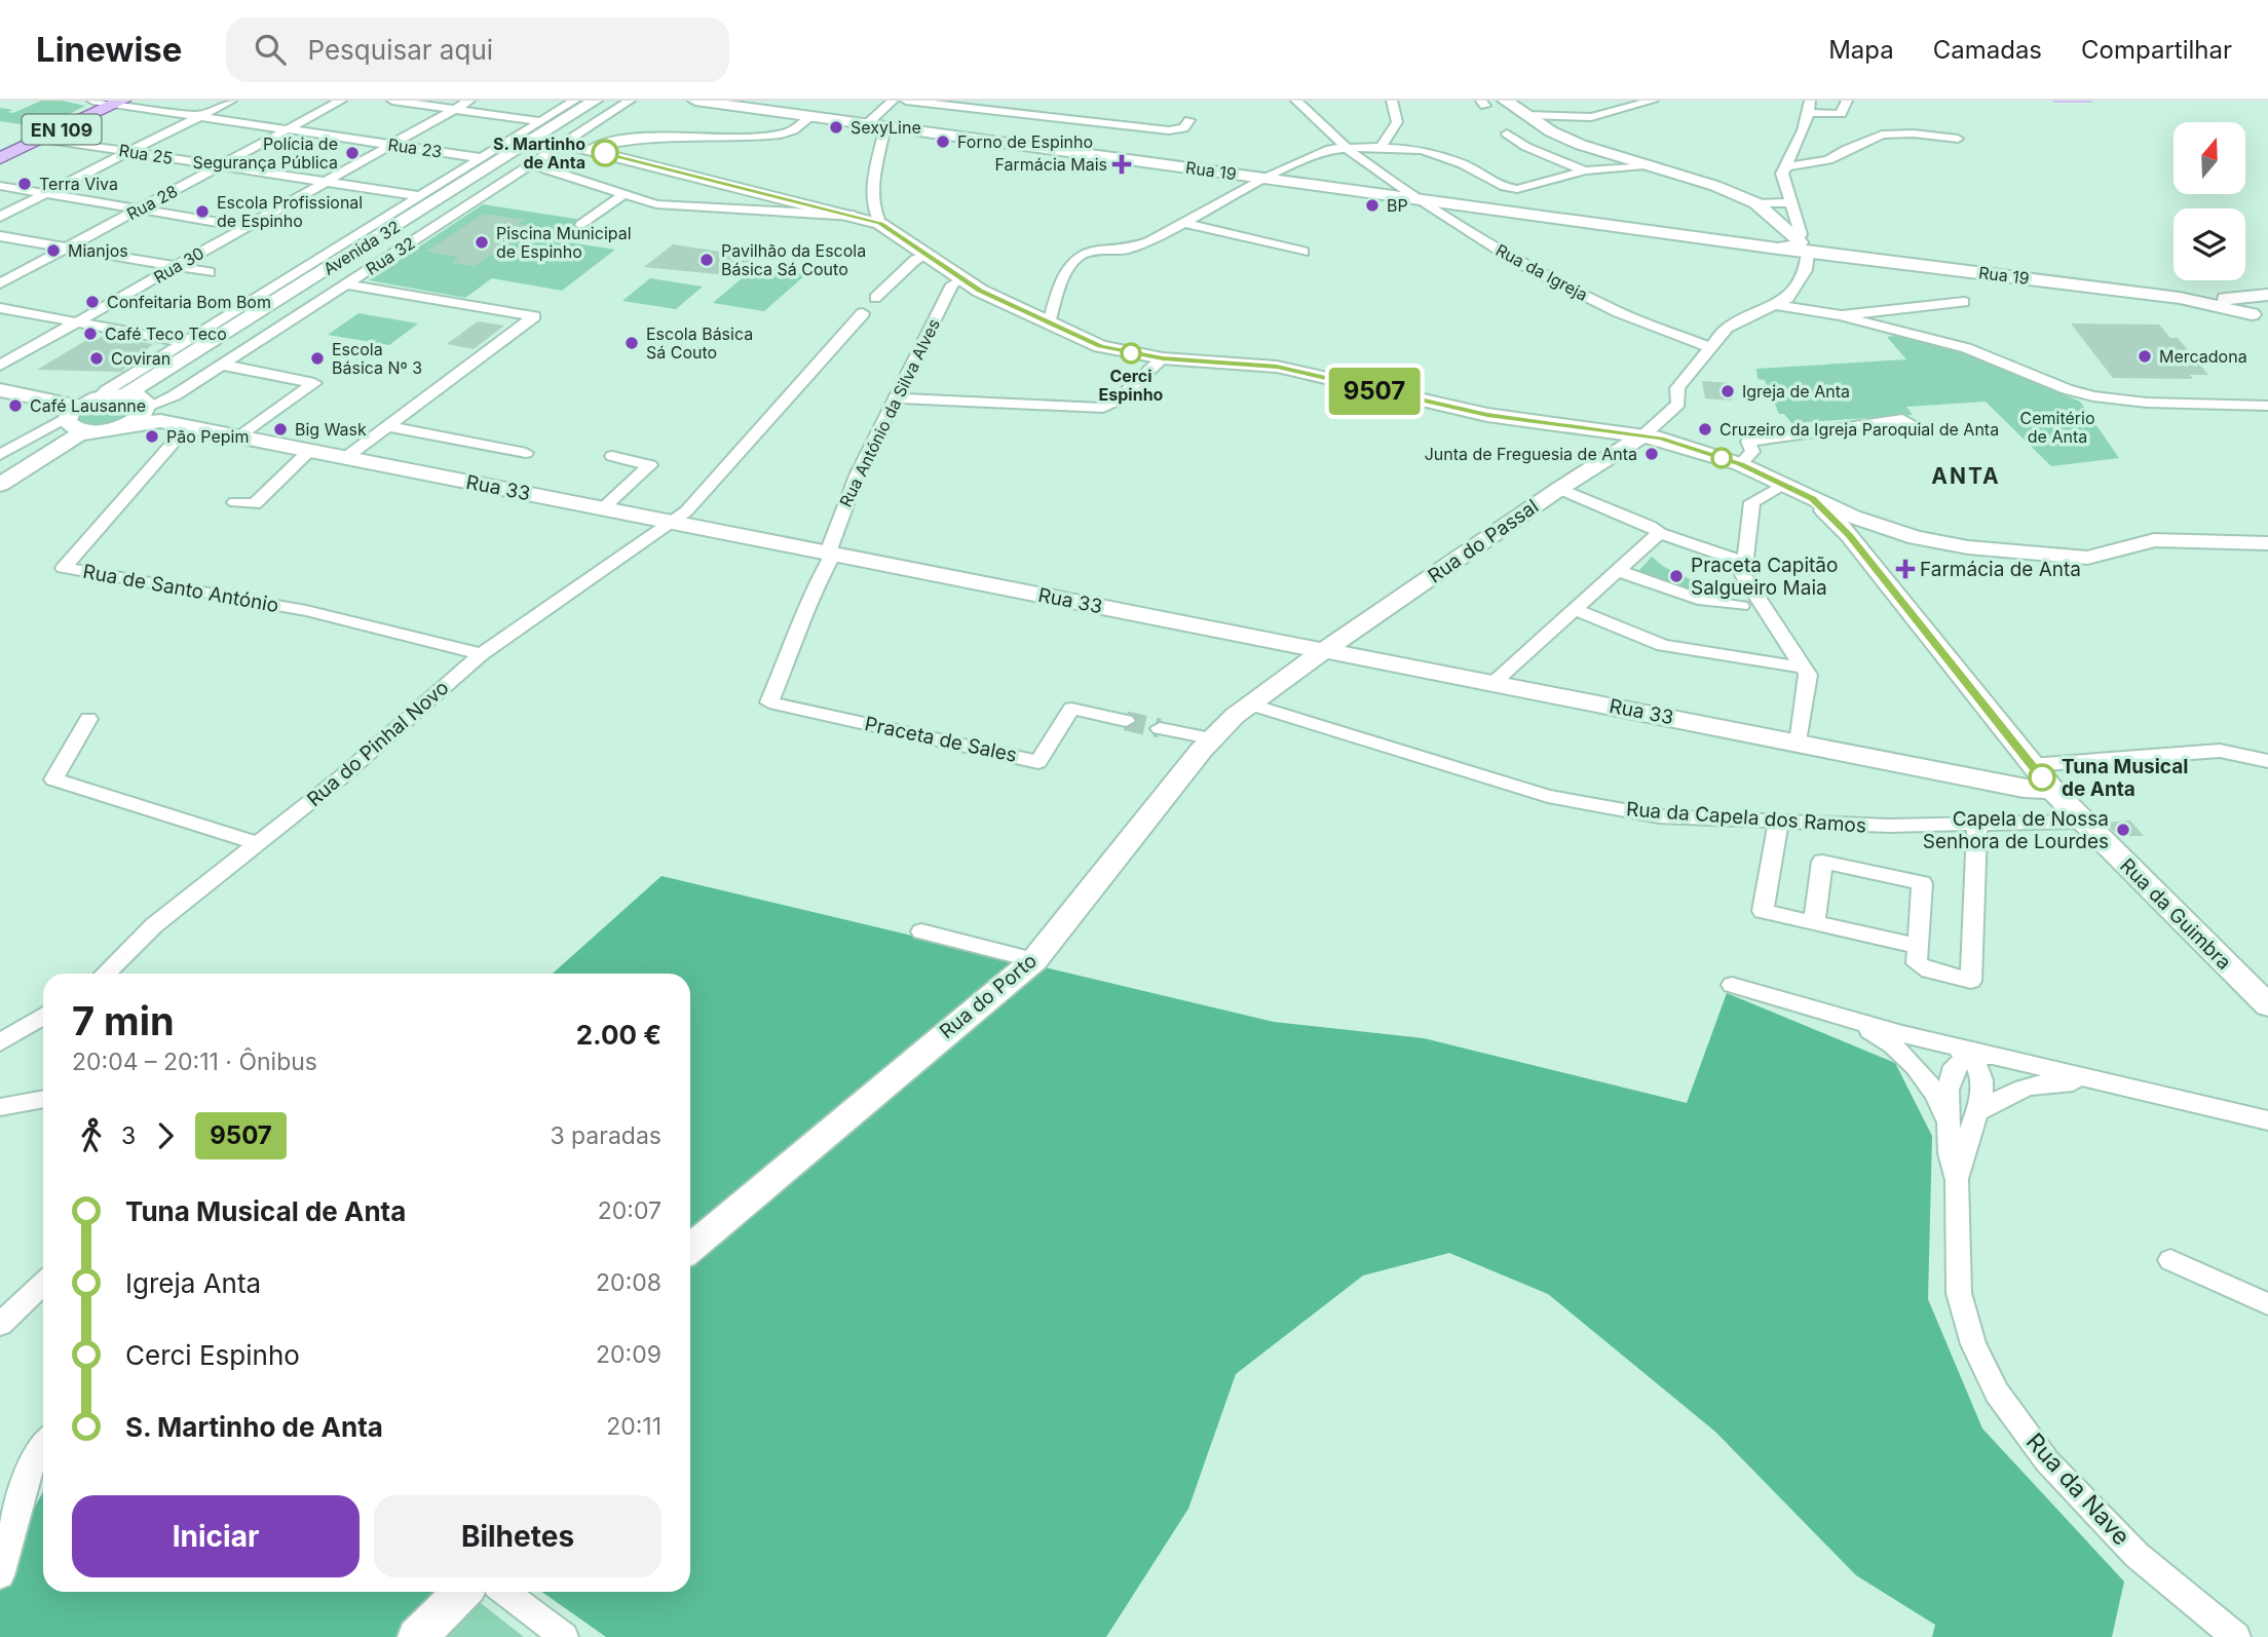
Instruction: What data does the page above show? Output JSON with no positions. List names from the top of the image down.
{
  "streets": {
    "main road": ["EN 109"],
    "street": [
      "Rua 23",
      "Rua 25",
      "Rua 19",
      "Rua 28",
      "Avenida 32",
      "Rua 32",
      "Rua 30",
      "Rua da Igreja",
      "Rua António da Silva Alves",
      "Rua 33",
      "Rua do Passal",
      "Rua de Santo António",
      "Praceta de Sales",
      "Rua do Pinhal Novo",
      "Rua da Capela dos Ramos",
      "Rua da Guimbra",
      "Rua do Porto",
      "Rua da Nave"
    ]
  },
  "crossings": [
    ["EN 109", "Rua 23"],
    ["EN 109", "Rua 25"],
    ["Rua 23", "Rua 28"],
    ["Rua 23", "Rua 32"],
    ["Rua 23", "Rua 30"],
    ["Rua 25", "Rua 28"],
    ["Rua 25", "Rua 32"],
    ["Rua 25", "Rua 30"],
    ["Rua 19", "Rua da Igreja"],
    ["Avenida 32", "Rua 32"],
    ["Avenida 32", "Rua 33"],
    ["Rua 32", "Rua 33"],
    ["Rua António da Silva Alves", "Rua 33"],
    ["Rua António da Silva Alves", "Praceta de Sales"],
    ["Rua 33", "Rua do Passal"],
    ["Rua 33", "Rua de Santo António"],
    ["Rua 33", "Rua do Pinhal Novo"],
    ["Rua 33", "Rua da Guimbra"],
    ["Rua 33", "Rua do Porto"],
    ["Rua do Passal", "Rua do Porto"],
    ["Rua de Santo António", "Rua do Pinhal Novo"],
    ["Rua da Capela dos Ramos", "Rua da Guimbra"],
    ["Rua da Capela dos Ramos", "Rua do Porto"]
  ],
  "districts": ["ANTA"],
  "parks": ["Cemitério de Anta"],
  "places": {
    "other": [
      "SexyLine",
      "Forno de Espinho",
      "Polícia de Segurança Pública",
      "S. Martinho de Anta",
      "Terra Viva",
      "BP",
      "Escola Profissional de Espinho",
      "Piscina Municipal de Espinho",
      "Mianjos",
      "Pavilhão da Escola Básica Sá Couto",
      "Confeitaria Bom Bom",
      "Café Teco Teco",
      "Escola Básica Sá Couto",
      "Cerci Espinho",
      "Mercadona",
      "Coviran",
      "Escola Básica Nº 3",
      "Igreja de Anta",
      "Café Lausanne",
      "Big Wask",
      "Cruzeiro da Igreja Paroquial de Anta",
      "Pão Pepim",
      "Junta de Freguesia de Anta",
      "Praceta Capitão Salgueiro Maia",
      "Tuna Musical de Anta",
      "Capela de Nossa Senhora de Lourdes"
    ],
    "health": ["Farmácia Mais", "Farmácia de Anta"]
  },
  "lines": ["bus line 9507"],
  "north": "top",
  "page": {
    "header": "Linewise",
    "search": "Pesquisar aqui",
    "nav": ["Mapa", "Camadas", "Compartilhar"],
    "on_map": "9507",
    "heading": ["7 min", "20:04 – 20:11 · Ônibus", "2.00 €"],
    "legs": ["3", "9507", "3 paradas"],
    "list": [
      {
        "name": "Tuna Musical de Anta",
        "value": "20:07"
      },
      {
        "name": "Igreja Anta",
        "value": "20:08"
      },
      {
        "name": "Cerci Espinho",
        "value": "20:09"
      },
      {
        "name": "S. Martinho de Anta",
        "value": "20:11"
      }
    ],
    "buttons": ["Iniciar", "Bilhetes"]
  }
}
